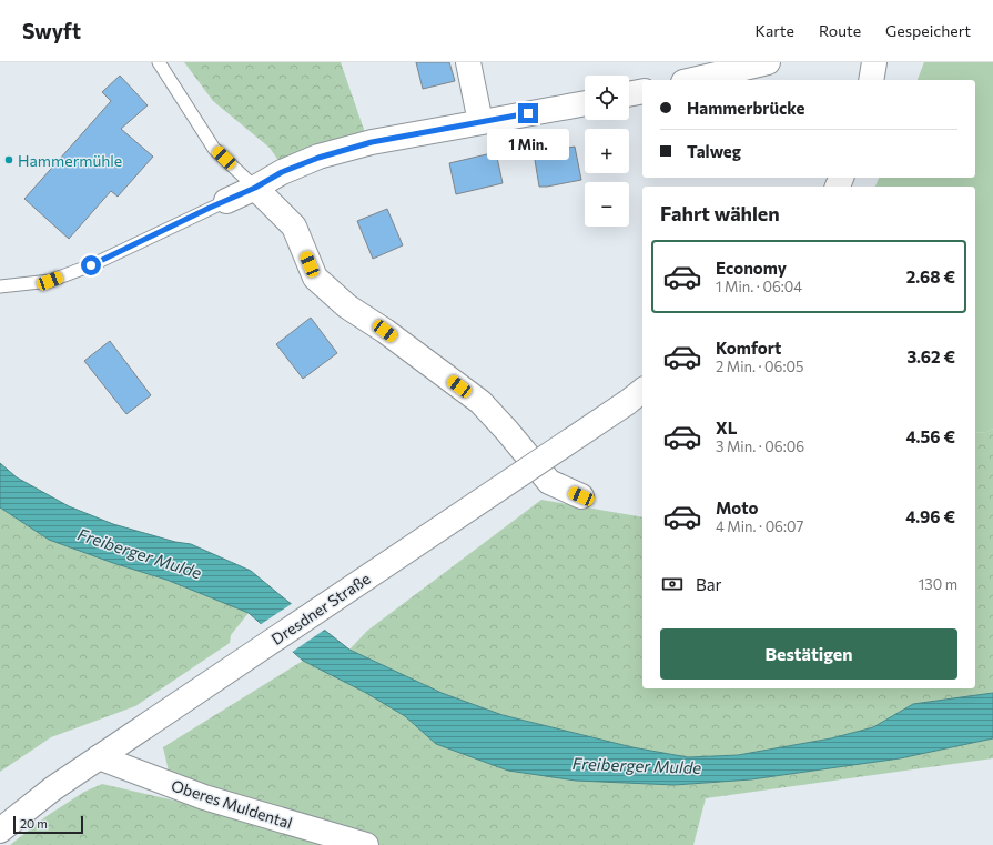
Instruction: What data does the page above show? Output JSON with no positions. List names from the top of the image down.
{
  "streets": {
    "street": ["Dresdner Straße", "Oberes Muldental"]
  },
  "crossings": [
    ["Dresdner Straße", "Oberes Muldental"]
  ],
  "water": ["Freiberger Mulde"],
  "places": ["Hammermühle"],
  "scale_bar": "20 m",
  "page": {
    "header": "Swyft",
    "nav": ["Karte", "Route", "Gespeichert"],
    "map_buttons": ["+", "−"],
    "banner": ["Hammerbrücke", "Talweg"],
    "bubble": "1 Min.",
    "heading": "Fahrt wählen",
    "list": [
      {
        "name": "Economy",
        "note": "1 Min. · 06:04",
        "value": "2.68 €"
      },
      {
        "name": "Komfort",
        "note": "2 Min. · 06:05",
        "value": "3.62 €"
      },
      {
        "name": "XL",
        "note": "3 Min. · 06:06",
        "value": "4.56 €"
      },
      {
        "name": "Moto",
        "note": "4 Min. · 06:07",
        "value": "4.96 €"
      }
    ],
    "pay": ["Bar", "130 m"],
    "buttons": "Bestätigen",
    "scale": "20 m"
  }
}
